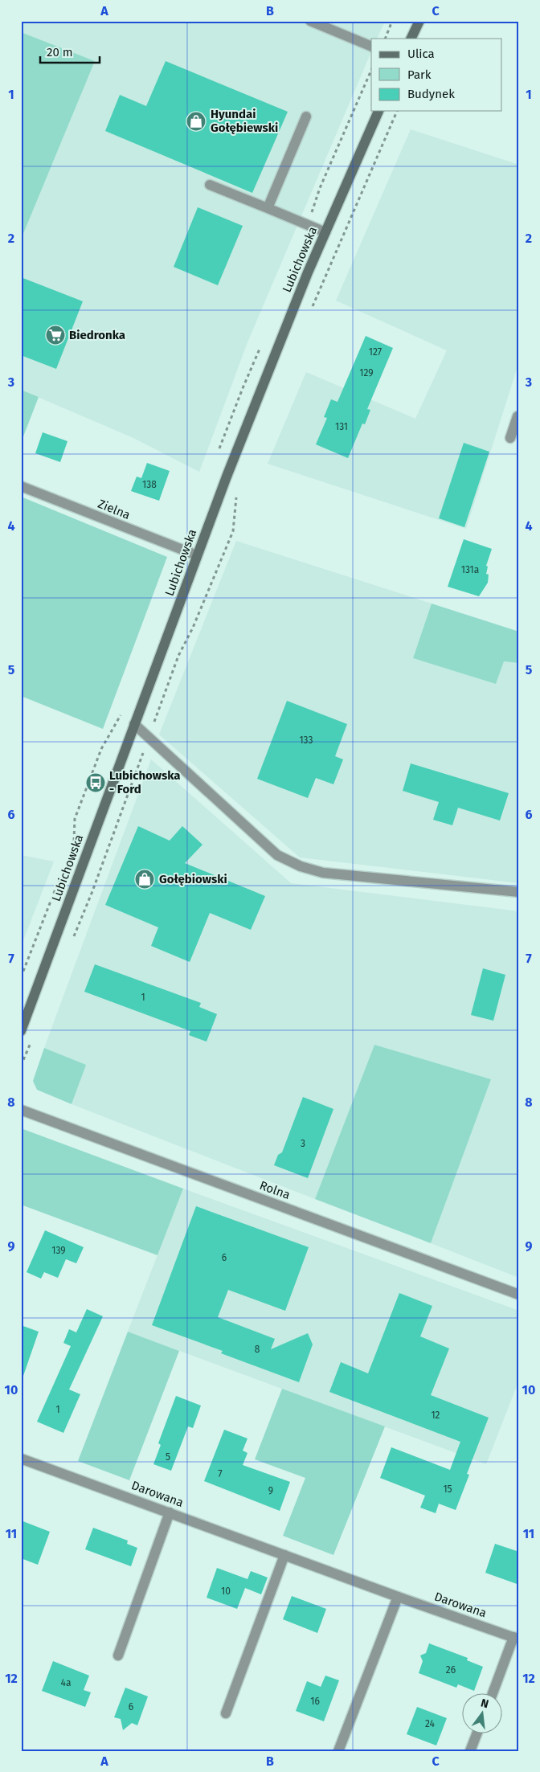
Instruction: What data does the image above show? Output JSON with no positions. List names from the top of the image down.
{
  "streets": {
    "street": [
      "Lubichowska",
      "Zielna",
      "Rolna",
      "Darowana"
    ]
  },
  "crossings": [
    ["Lubichowska", "Zielna"]
  ],
  "places": {
    "shop": ["Hyundai Gołębiewski", "Gołębiowski"],
    "supermarket": ["Biedronka"],
    "bus stop": ["Lubichowska - Ford"]
  },
  "house_numbers": [
    "127",
    "129",
    "131",
    "138",
    "131a",
    "133",
    "1",
    "3",
    "139",
    "6",
    "8",
    "1",
    "12",
    "5",
    "7",
    "15",
    "9",
    "10",
    "26",
    "4a",
    "16",
    "6",
    "24"
  ],
  "legend": ["Ulica", "Park", "Budynek"],
  "scale_bar": "20 m",
  "north": "top",
  "grid": {
    "columns": ["A", "B", "C"],
    "rows": [
      "1",
      "2",
      "3",
      "4",
      "5",
      "6",
      "7",
      "8",
      "9",
      "10",
      "11",
      "12"
    ]
  }
}
